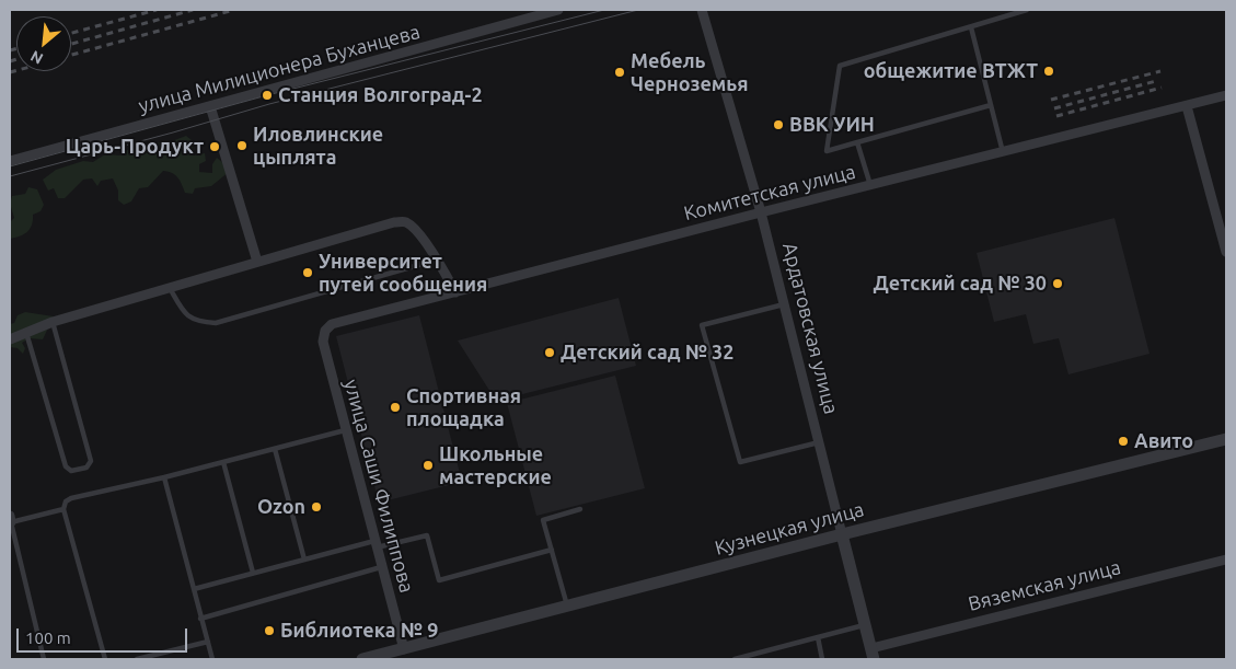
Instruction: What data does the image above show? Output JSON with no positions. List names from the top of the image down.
{
  "streets": {
    "street": [
      "улица Милиционера Буханцева",
      "Комитетская улица",
      "Ардатовская улица",
      "улица Саши Филиппова",
      "Кузнецкая улица",
      "Вяземская улица"
    ]
  },
  "crossings": [
    ["Комитетская улица", "Ардатовская улица"],
    ["Комитетская улица", "улица Саши Филиппова"],
    ["Ардатовская улица", "Кузнецкая улица"],
    ["Ардатовская улица", "Вяземская улица"],
    ["улица Саши Филиппова", "Кузнецкая улица"]
  ],
  "places": [
    "общежитие ВТЖТ",
    "Мебель Черноземья",
    "Станция Волгоград-2",
    "ВВК УИН",
    "Иловлинские цыплята",
    "Царь-Продукт",
    "Университет путей сообщения",
    "Детский сад № 30",
    "Детский сад № 32",
    "Спортивная площадка",
    "Авито",
    "Школьные мастерские",
    "Ozon",
    "Библиотека № 9"
  ],
  "scale_bar": "100 m",
  "north": "bottom left"
}
